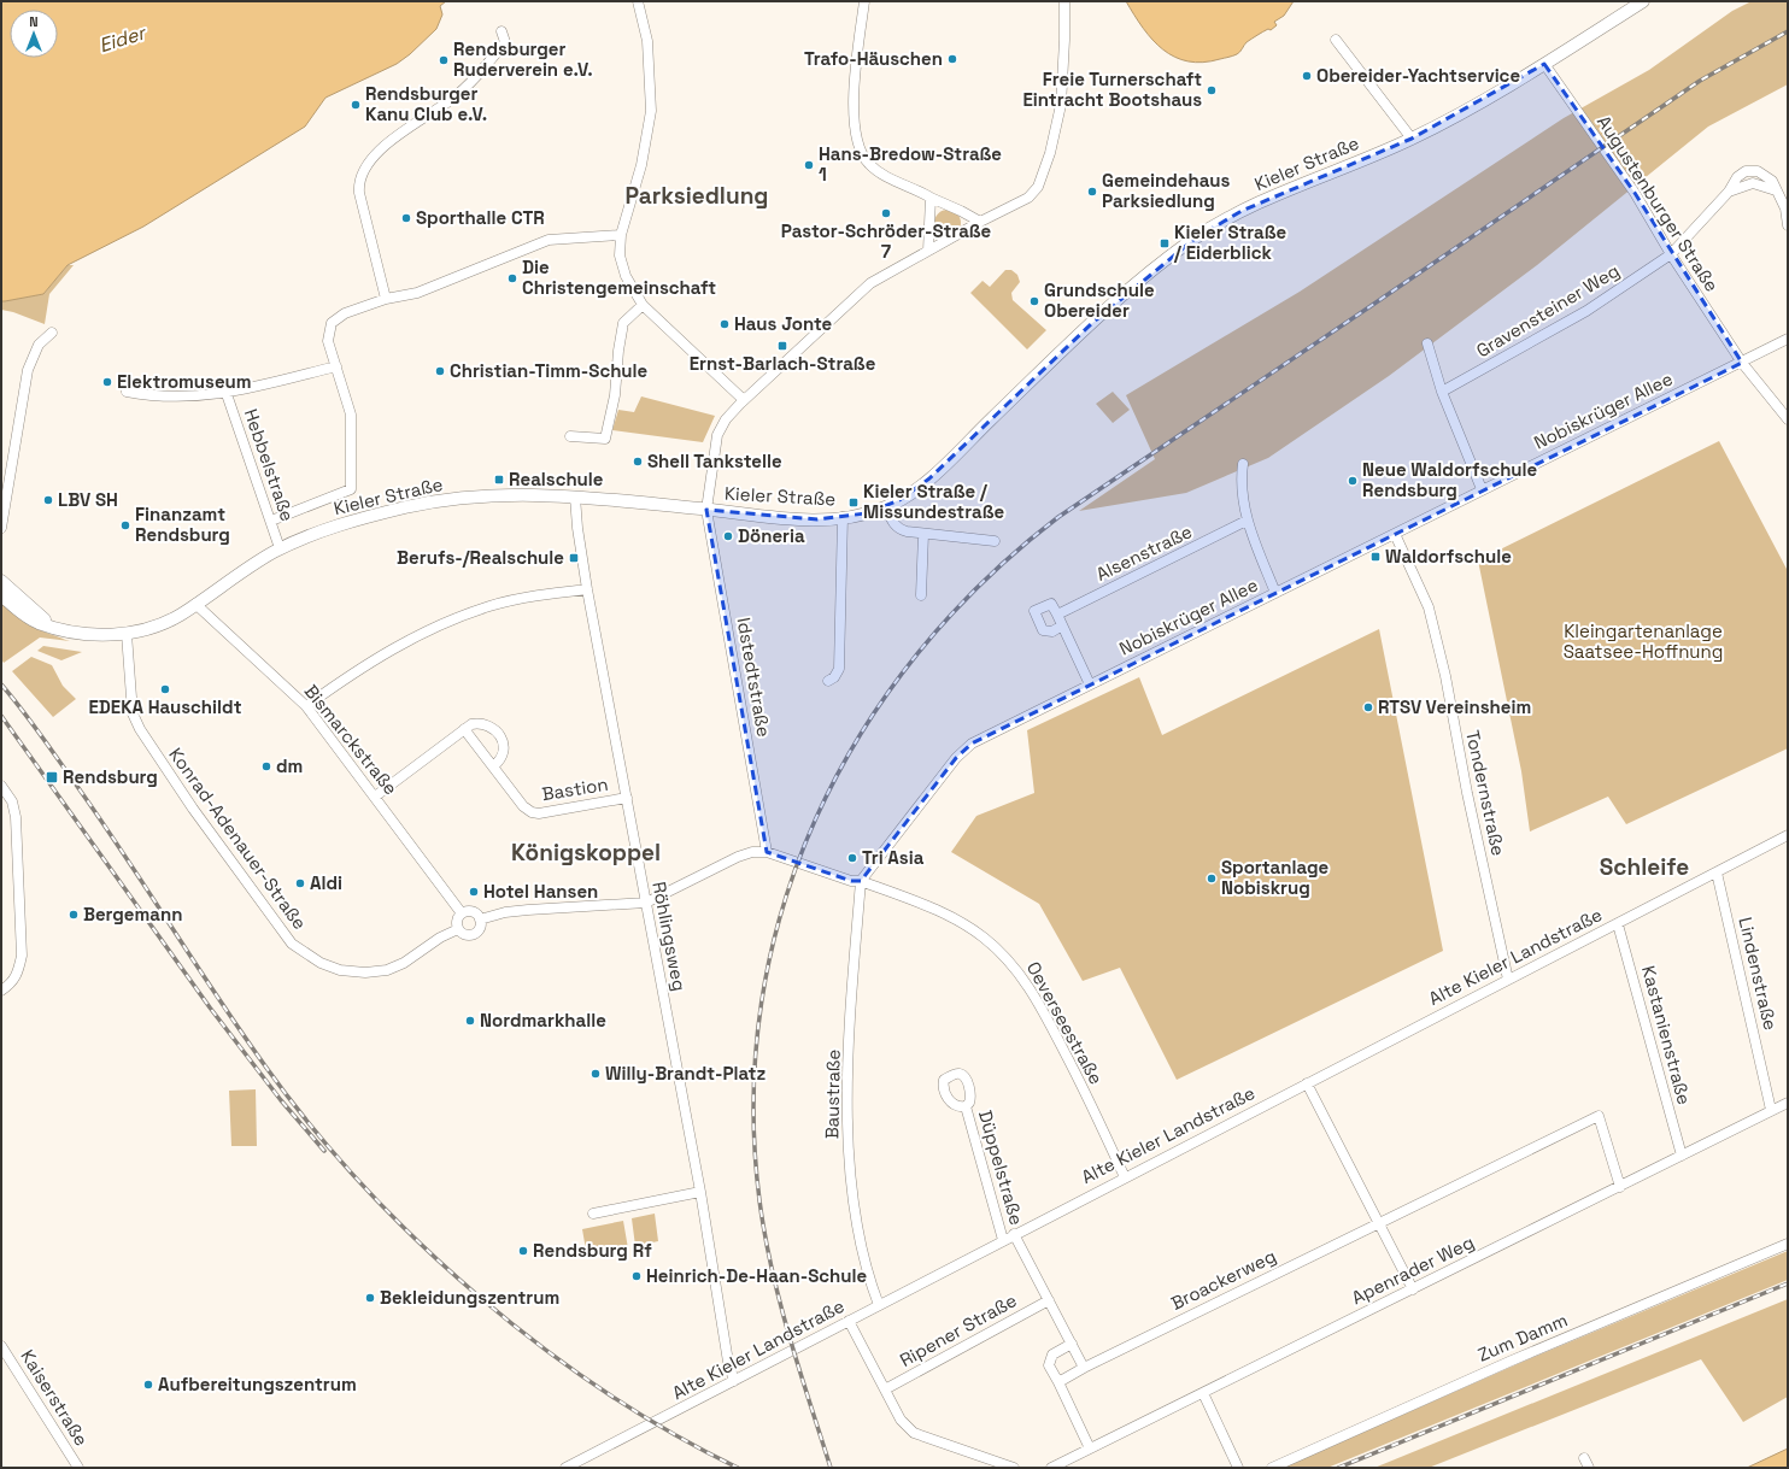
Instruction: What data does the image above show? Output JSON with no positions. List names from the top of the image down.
{
  "streets": {
    "main road": ["Kieler Straße"],
    "street": [
      "Augustenburger Straße",
      "Gravensteiner Weg",
      "Nobiskrüger Allee",
      "Hebbelstraße",
      "Alsenstraße",
      "Idstedtstraße",
      "Bismarckstraße",
      "Bastion",
      "Tondernstraße",
      "Konrad-Adenauer-Straße",
      "Röhlingsweg",
      "Alte Kieler Landstraße",
      "Lindenstraße",
      "Oeverseestraße",
      "Kastanienstraße",
      "Baustraße",
      "Düppelstraße",
      "Apenrader Weg",
      "Broackerweg",
      "Ripener Straße",
      "Zum Damm",
      "Kaiserstraße"
    ]
  },
  "crossings": [
    ["Kieler Straße", "Augustenburger Straße"],
    ["Kieler Straße", "Hebbelstraße"],
    ["Kieler Straße", "Idstedtstraße"],
    ["Kieler Straße", "Bismarckstraße"],
    ["Kieler Straße", "Konrad-Adenauer-Straße"],
    ["Kieler Straße", "Röhlingsweg"],
    ["Augustenburger Straße", "Gravensteiner Weg"],
    ["Augustenburger Straße", "Nobiskrüger Allee"],
    ["Nobiskrüger Allee", "Tondernstraße"],
    ["Nobiskrüger Allee", "Oeverseestraße"],
    ["Nobiskrüger Allee", "Baustraße"],
    ["Bismarckstraße", "Konrad-Adenauer-Straße"],
    ["Bastion", "Röhlingsweg"],
    ["Tondernstraße", "Alte Kieler Landstraße"],
    ["Röhlingsweg", "Alte Kieler Landstraße"],
    ["Alte Kieler Landstraße", "Lindenstraße"],
    ["Alte Kieler Landstraße", "Oeverseestraße"],
    ["Alte Kieler Landstraße", "Kastanienstraße"],
    ["Alte Kieler Landstraße", "Baustraße"],
    ["Alte Kieler Landstraße", "Düppelstraße"],
    ["Lindenstraße", "Apenrader Weg"],
    ["Oeverseestraße", "Baustraße"],
    ["Kastanienstraße", "Apenrader Weg"],
    ["Apenrader Weg", "Broackerweg"]
  ],
  "districts": ["Parksiedlung", "Königskoppel", "Schleife"],
  "water": ["Eider"],
  "parks": ["Kleingartenanlage Saatsee-Hoffnung"],
  "places": {
    "other": [
      "Trafo-Häuschen",
      "Rendsburger Ruderverein e.V.",
      "Obereider-Yachtservice",
      "Freie Turnerschaft Eintracht Bootshaus",
      "Rendsburger Kanu Club e.V.",
      "Hans-Bredow-Straße 1",
      "Gemeindehaus Parksiedlung",
      "Pastor-Schröder-Straße 7",
      "Sporthalle CTR",
      "Die Christengemeinschaft",
      "Grundschule Obereider",
      "Haus Jonte",
      "Christian-Timm-Schule",
      "Elektromuseum",
      "Shell Tankstelle",
      "Neue Waldorfschule Rendsburg",
      "LBV SH",
      "Finanzamt Rendsburg",
      "Döneria",
      "EDEKA Hauschildt",
      "RTSV Vereinsheim",
      "dm",
      "Tri Asia",
      "Sportanlage Nobiskrug",
      "Aldi",
      "Hotel Hansen",
      "Bergemann",
      "Nordmarkhalle",
      "Willy-Brandt-Platz",
      "Rendsburg Rf",
      "Heinrich-De-Haan-Schule",
      "Bekleidungszentrum",
      "Aufbereitungszentrum"
    ],
    "transit": [
      "Kieler Straße / Eiderblick",
      "Ernst-Barlach-Straße",
      "Realschule",
      "Kieler Straße / Missundestraße",
      "Waldorfschule",
      "Berufs-/Realschule",
      "Rendsburg"
    ]
  },
  "north": "top"
}
